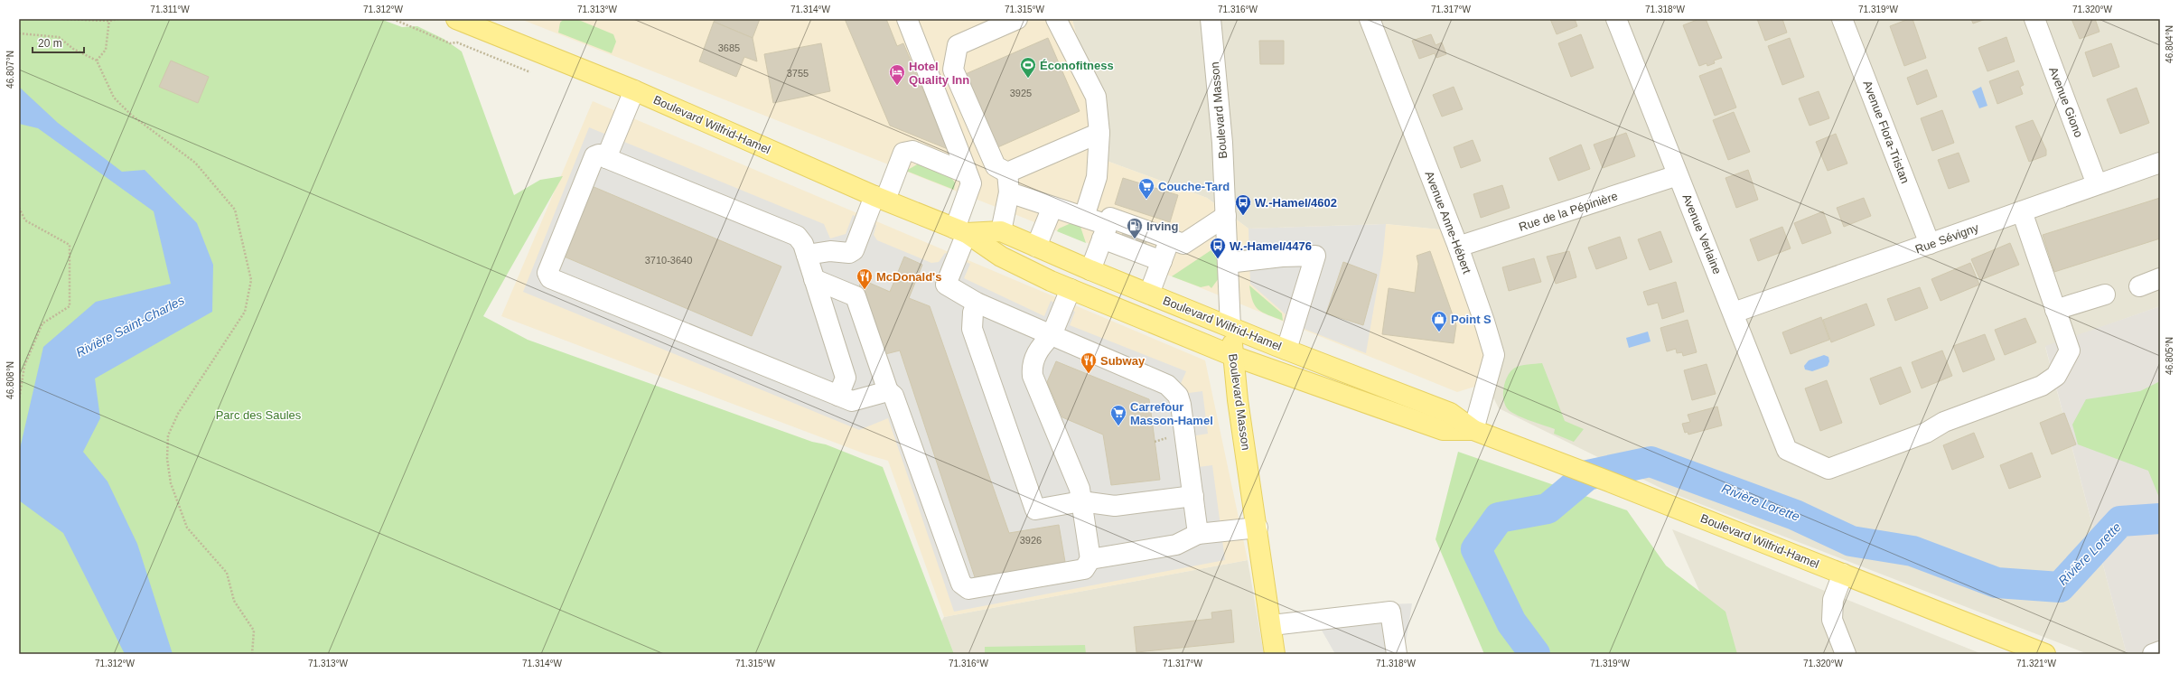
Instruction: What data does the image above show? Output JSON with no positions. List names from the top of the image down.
{
  "streets": {
    "main road": ["Boulevard Masson", "Boulevard Wilfrid-Hamel"],
    "street": [
      "Avenue Giono",
      "Avenue Flora-Tristan",
      "Rue de la Pépinière",
      "Avenue Anne-Hébert",
      "Avenue Verlaine",
      "Rue Sévigny"
    ]
  },
  "crossings": [
    ["Avenue Giono", "Rue Sévigny"],
    ["Boulevard Masson", "Boulevard Wilfrid-Hamel"],
    ["Boulevard Wilfrid-Hamel", "Avenue Anne-Hébert"],
    ["Avenue Flora-Tristan", "Rue Sévigny"],
    ["Rue de la Pépinière", "Avenue Anne-Hébert"],
    ["Rue de la Pépinière", "Avenue Verlaine"],
    ["Avenue Verlaine", "Rue Sévigny"]
  ],
  "water": ["Rivière Saint-Charles", "Rivière Lorette"],
  "parks": ["Parc des Saules"],
  "places": {
    "sports": ["Éconofitness"],
    "hotel": ["Hotel Quality Inn"],
    "supermarket": ["Couche-Tard", "Carrefour Masson-Hamel"],
    "bus stop": ["W.-Hamel/4602", "W.-Hamel/4476"],
    "fuel station": ["Irving"],
    "restaurant": ["McDonald's", "Subway"],
    "shop": ["Point S"]
  },
  "house_numbers": [
    "3685",
    "3755",
    "3925",
    "3710-3640",
    "3926"
  ],
  "scale_bar": "20 m",
  "coordinates": [
    "71.311°W",
    "71.312°W",
    "71.313°W",
    "71.314°W",
    "71.315°W",
    "71.316°W",
    "71.317°W",
    "71.318°W",
    "71.319°W",
    "71.320°W",
    "46.804°N",
    "46.807°N",
    "46.805°N",
    "46.808°N",
    "71.321°W"
  ]
}
